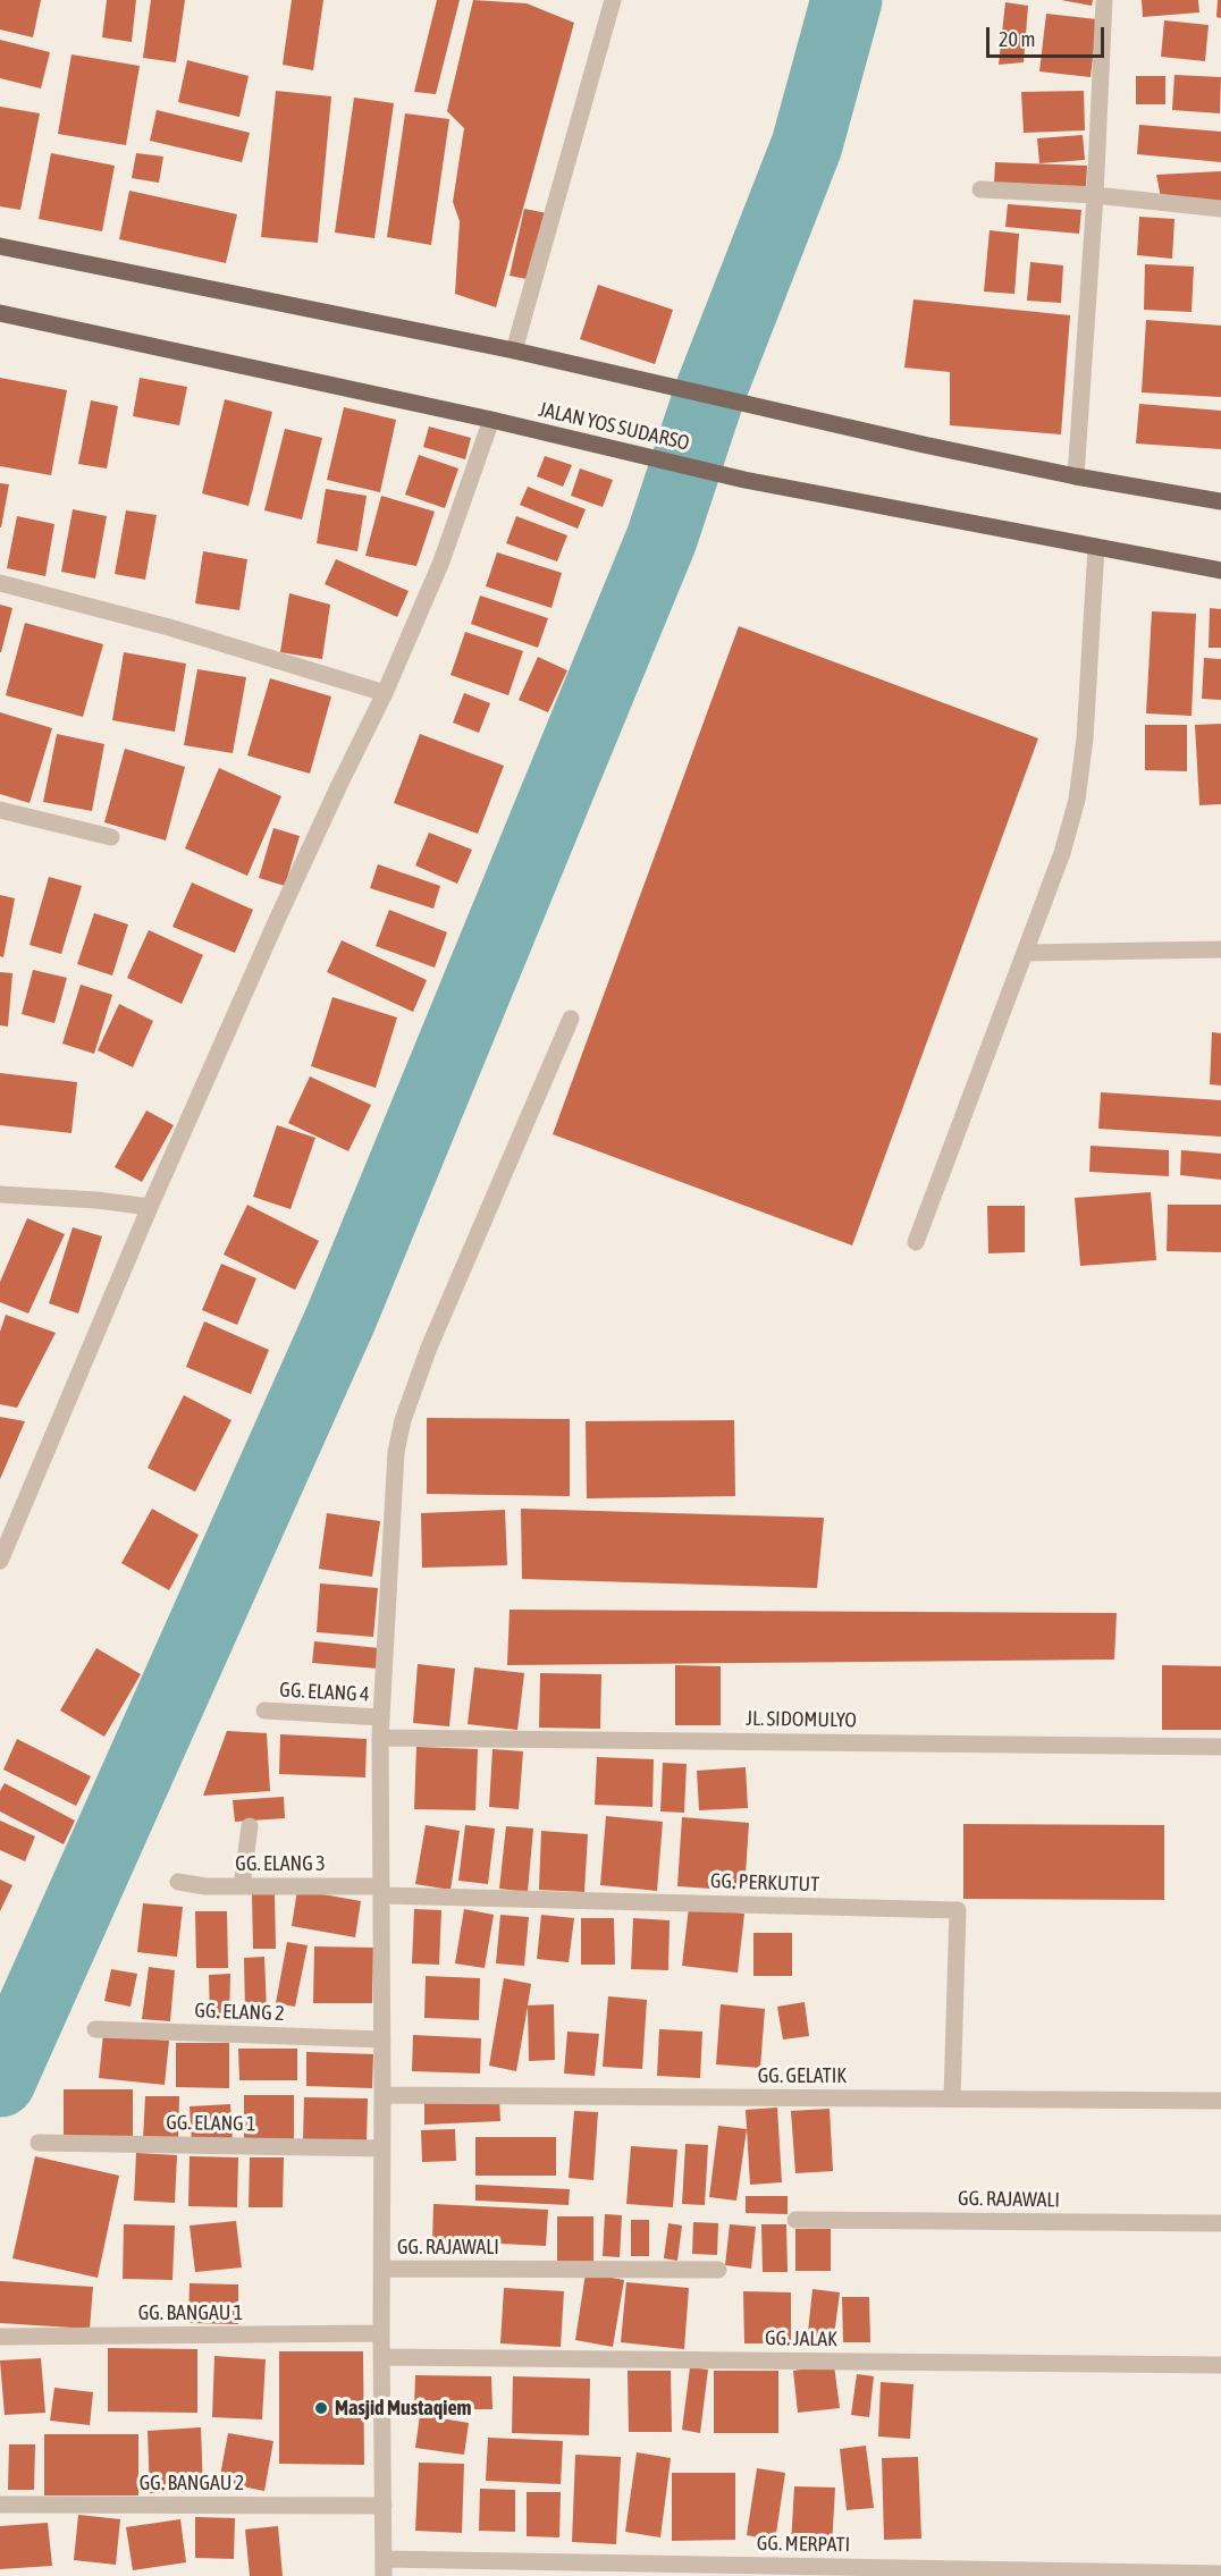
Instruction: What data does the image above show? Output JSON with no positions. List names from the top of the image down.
{
  "streets": {
    "main road": ["JALAN YOS SUDARSO"],
    "street": [
      "GG. ELANG 4",
      "JL. SIDOMULYO",
      "GG. ELANG 3",
      "GG. PERKUTUT",
      "GG. ELANG 2",
      "GG. GELATIK",
      "GG. ELANG 1",
      "GG. RAJAWALI",
      "GG. BANGAU 1",
      "GG. JALAK",
      "GG. BANGAU 2",
      "GG. MERPATI"
    ]
  },
  "crossings": [
    ["GG. ELANG 3", "GG. PERKUTUT"],
    ["GG. PERKUTUT", "GG. GELATIK"]
  ],
  "places": ["Masjid Mustaqiem"],
  "scale_bar": "20 m"
}
